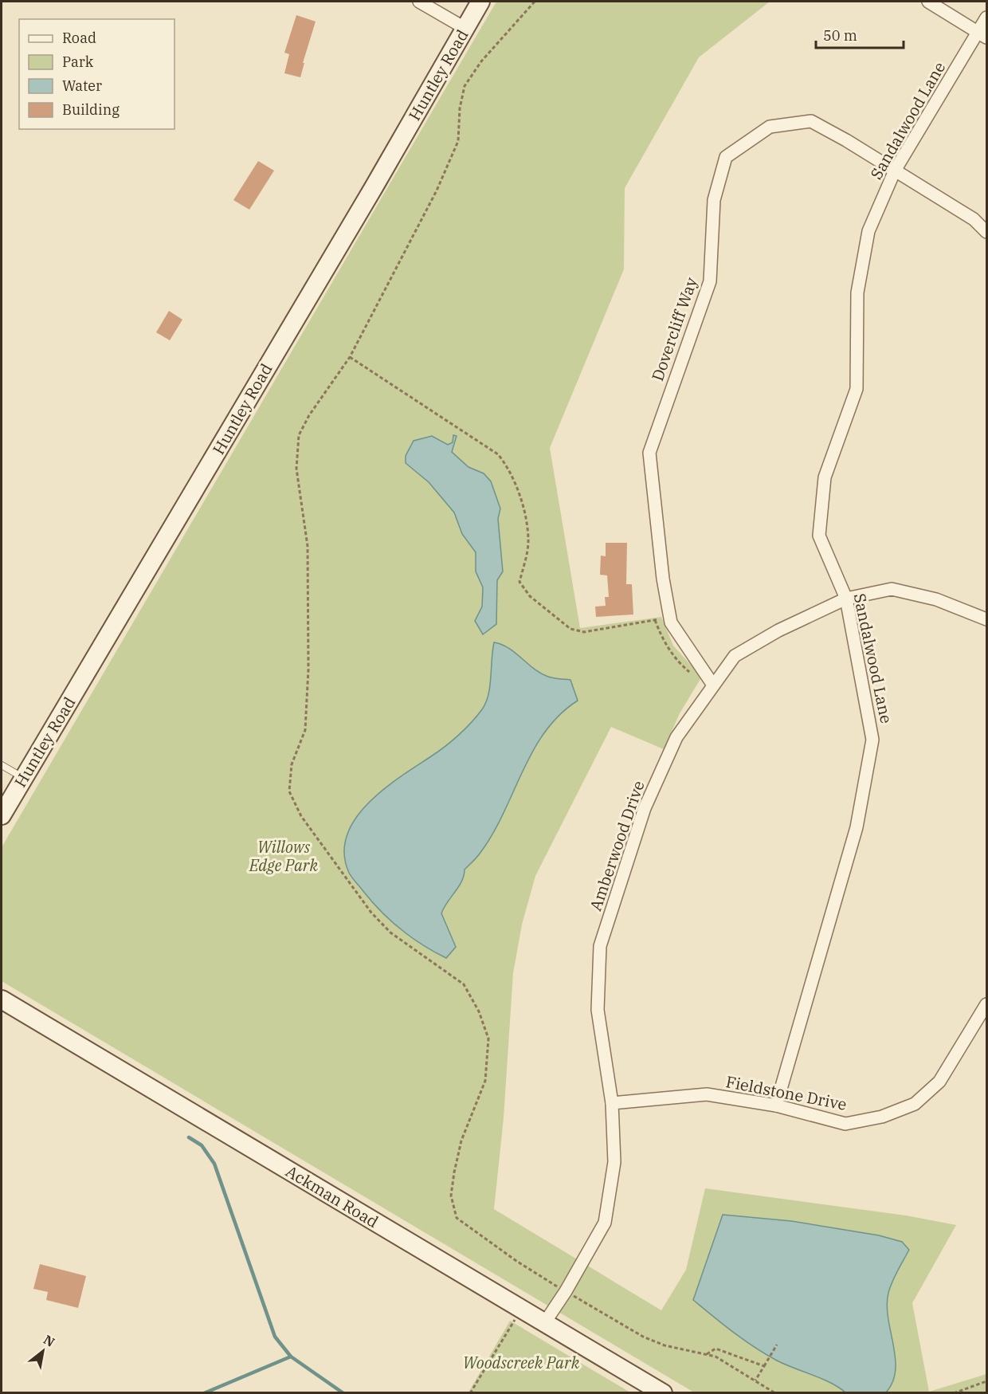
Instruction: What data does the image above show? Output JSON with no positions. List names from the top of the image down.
{
  "streets": {
    "street": [
      "Huntley Road",
      "Sandalwood Lane",
      "Dovercliff Way",
      "Amberwood Drive",
      "Fieldstone Drive",
      "Ackman Road"
    ]
  },
  "crossings": [
    ["Sandalwood Lane", "Dovercliff Way"],
    ["Sandalwood Lane", "Amberwood Drive"],
    ["Sandalwood Lane", "Fieldstone Drive"],
    ["Dovercliff Way", "Amberwood Drive"],
    ["Amberwood Drive", "Fieldstone Drive"],
    ["Amberwood Drive", "Ackman Road"]
  ],
  "parks": ["Willows Edge Park", "Woodscreek Park"],
  "legend": [
    "Road",
    "Park",
    "Water",
    "Building"
  ],
  "scale_bar": "50 m",
  "north": "top right"
}
